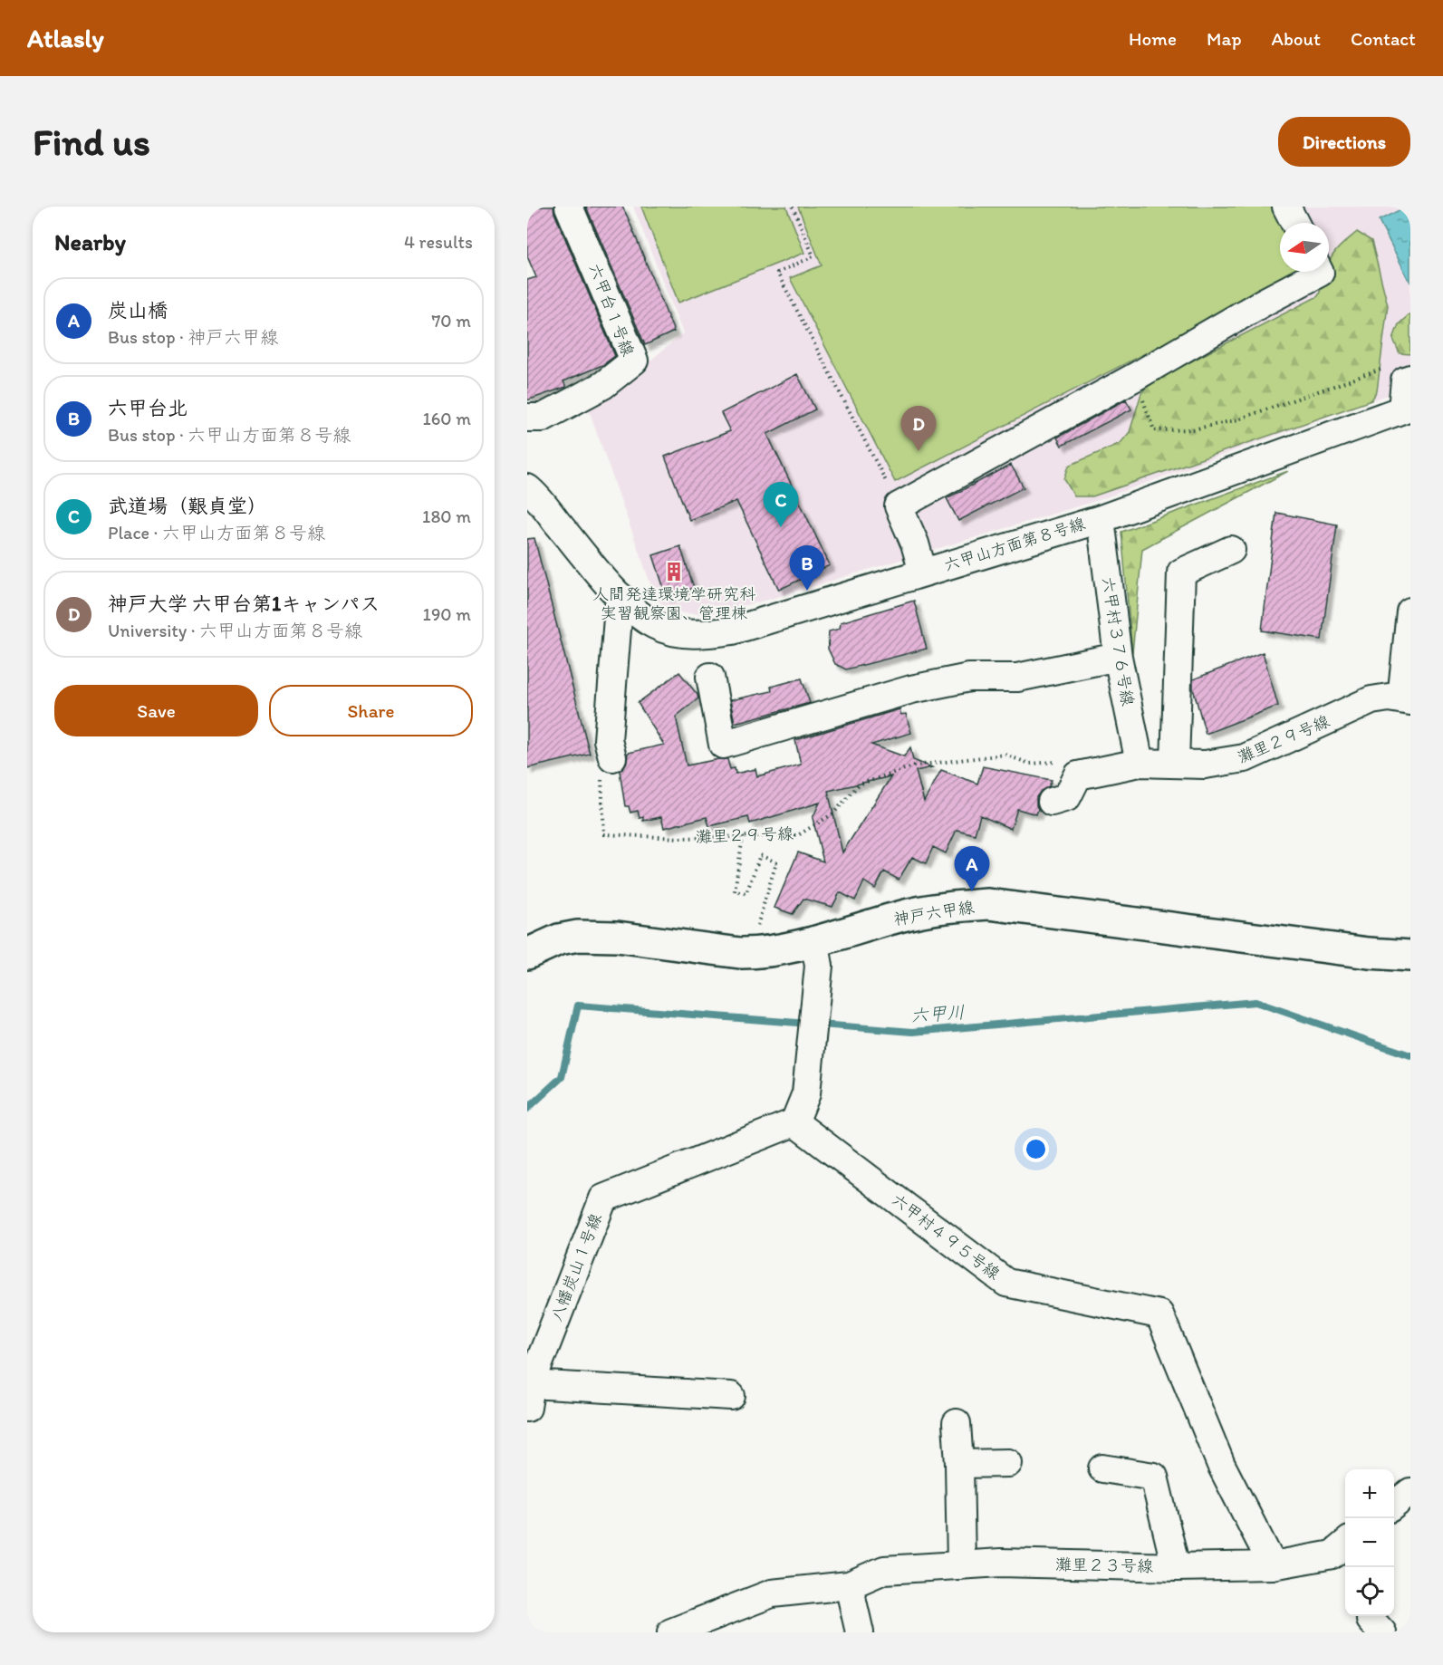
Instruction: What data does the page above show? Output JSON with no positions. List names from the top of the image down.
{
  "streets": {
    "main road": ["神戸六甲線"],
    "street": [
      "六甲台１号線",
      "六甲山方面第８号線",
      "六甲村３７６号線",
      "灘里２９号線",
      "六甲村４９５号線",
      "八幡炭山１号線",
      "灘里２３号線"
    ]
  },
  "crossings": [
    ["六甲山方面第８号線", "六甲村３７６号線"],
    ["六甲村３７６号線", "灘里２９号線"],
    ["六甲村４９５号線", "八幡炭山１号線"],
    ["六甲村４９５号線", "灘里２３号線"]
  ],
  "water": ["六甲川"],
  "places": {
    "building": ["人間発達環境学研究科 実習観察園、管理棟"]
  },
  "north": "left",
  "page": {
    "header": "Atlasly",
    "nav": [
      "Home",
      "Map",
      "About",
      "Contact"
    ],
    "buttons": [
      "Directions",
      ["Save", "Share"]
    ],
    "title": "Find us",
    "heading": ["Nearby", "4 results"],
    "list": [
      {
        "mark": "A",
        "name": "炭山橋",
        "note": "Bus stop · 神戸六甲線",
        "value": "70 m"
      },
      {
        "mark": "B",
        "name": "六甲台北",
        "note": "Bus stop · 六甲山方面第８号線",
        "value": "160 m"
      },
      {
        "mark": "C",
        "name": "武道場（艱貞堂）",
        "note": "Place · 六甲山方面第８号線",
        "value": "180 m"
      },
      {
        "mark": "D",
        "name": "神戸大学 六甲台第1キャンパス",
        "note": "University · 六甲山方面第８号線",
        "value": "190 m"
      }
    ],
    "pins": [
      "D",
      "C",
      "B",
      "A"
    ],
    "map_buttons": ["+", "−"]
  }
}
